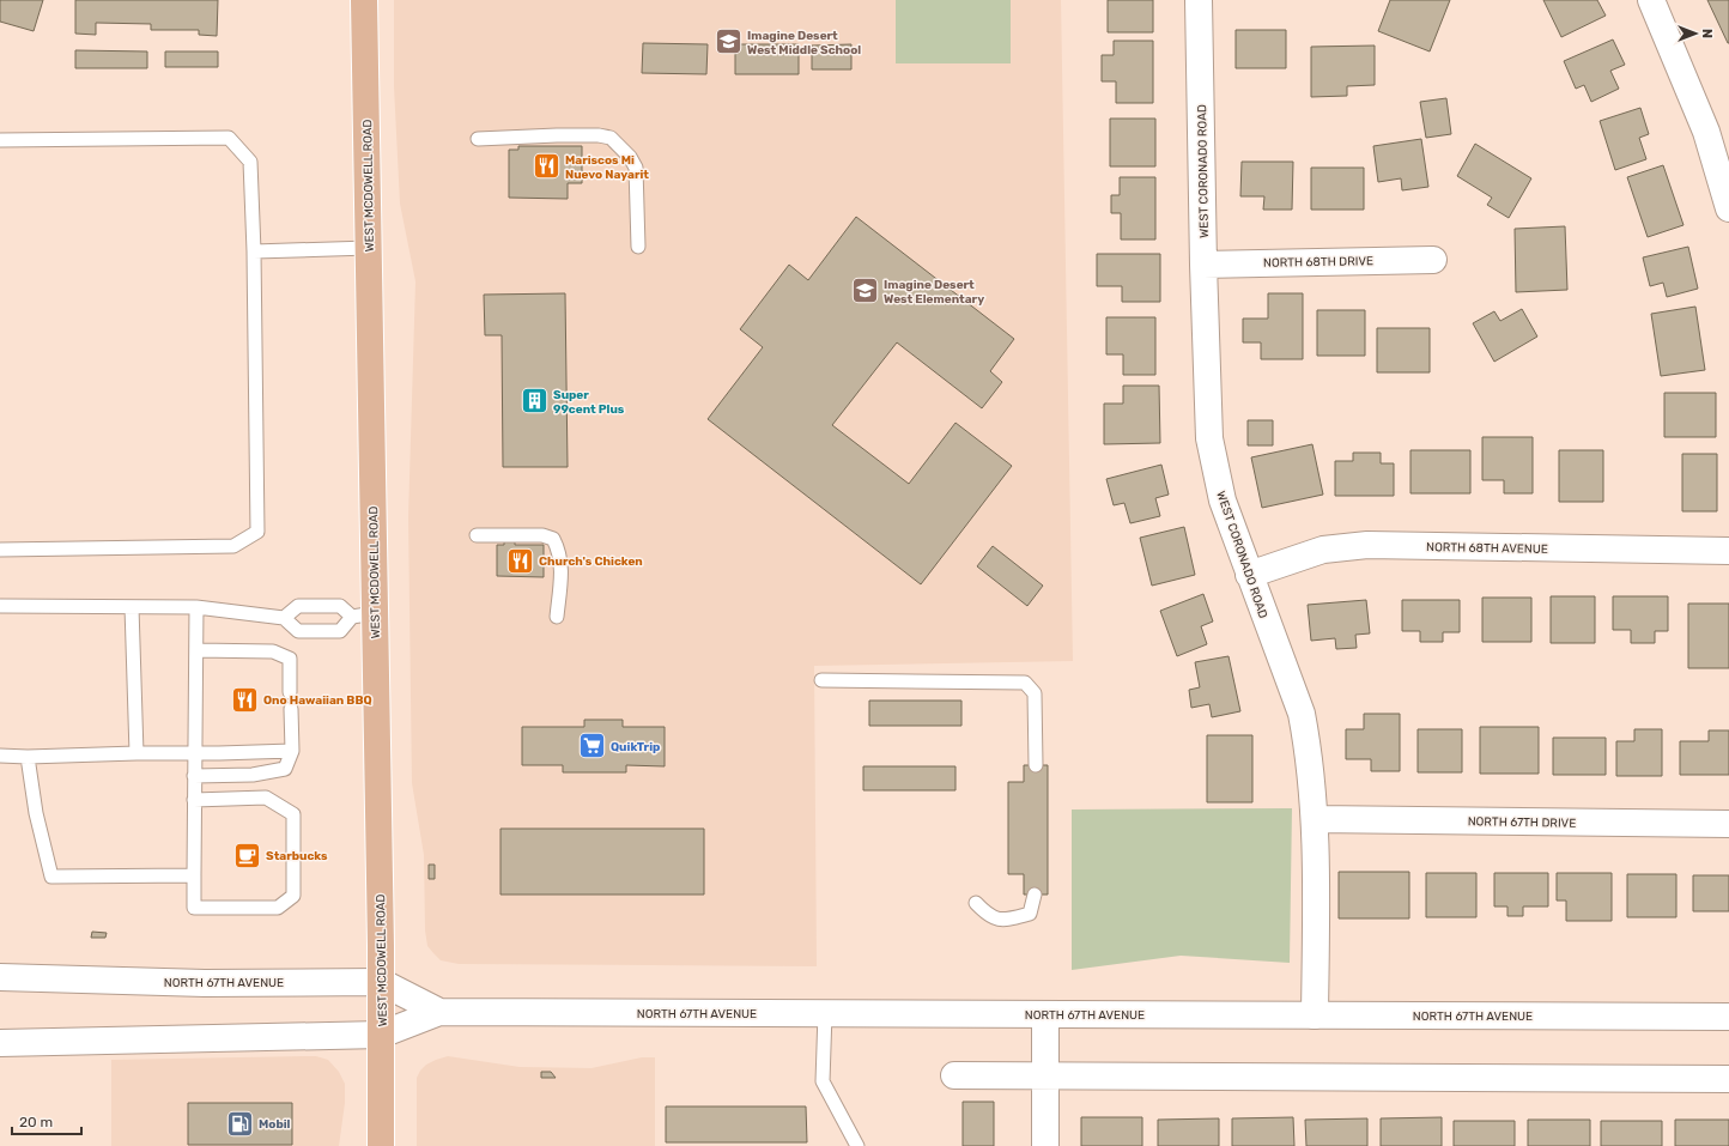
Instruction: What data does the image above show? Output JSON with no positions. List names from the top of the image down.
{
  "streets": {
    "main road": ["WEST MCDOWELL ROAD"],
    "street": [
      "WEST CORONADO ROAD",
      "NORTH 68TH DRIVE",
      "NORTH 68TH AVENUE",
      "NORTH 67TH DRIVE",
      "NORTH 67TH AVENUE"
    ]
  },
  "crossings": [
    ["WEST CORONADO ROAD", "NORTH 68TH DRIVE"],
    ["WEST CORONADO ROAD", "NORTH 68TH AVENUE"],
    ["WEST CORONADO ROAD", "NORTH 67TH DRIVE"],
    ["WEST CORONADO ROAD", "NORTH 67TH AVENUE"],
    ["WEST MCDOWELL ROAD", "NORTH 67TH AVENUE"]
  ],
  "places": {
    "school or university": ["Imagine Desert West Middle School", "Imagine Desert West Elementary"],
    "restaurant": ["Mariscos Mi Nuevo Nayarit", "Church's Chicken", "Ono Hawaiian BBQ"],
    "building": ["Super 99cent Plus"],
    "supermarket": ["QuikTrip"],
    "cafe": ["Starbucks"],
    "fuel station": ["Mobil"]
  },
  "scale_bar": "20 m",
  "north": "right"
}
